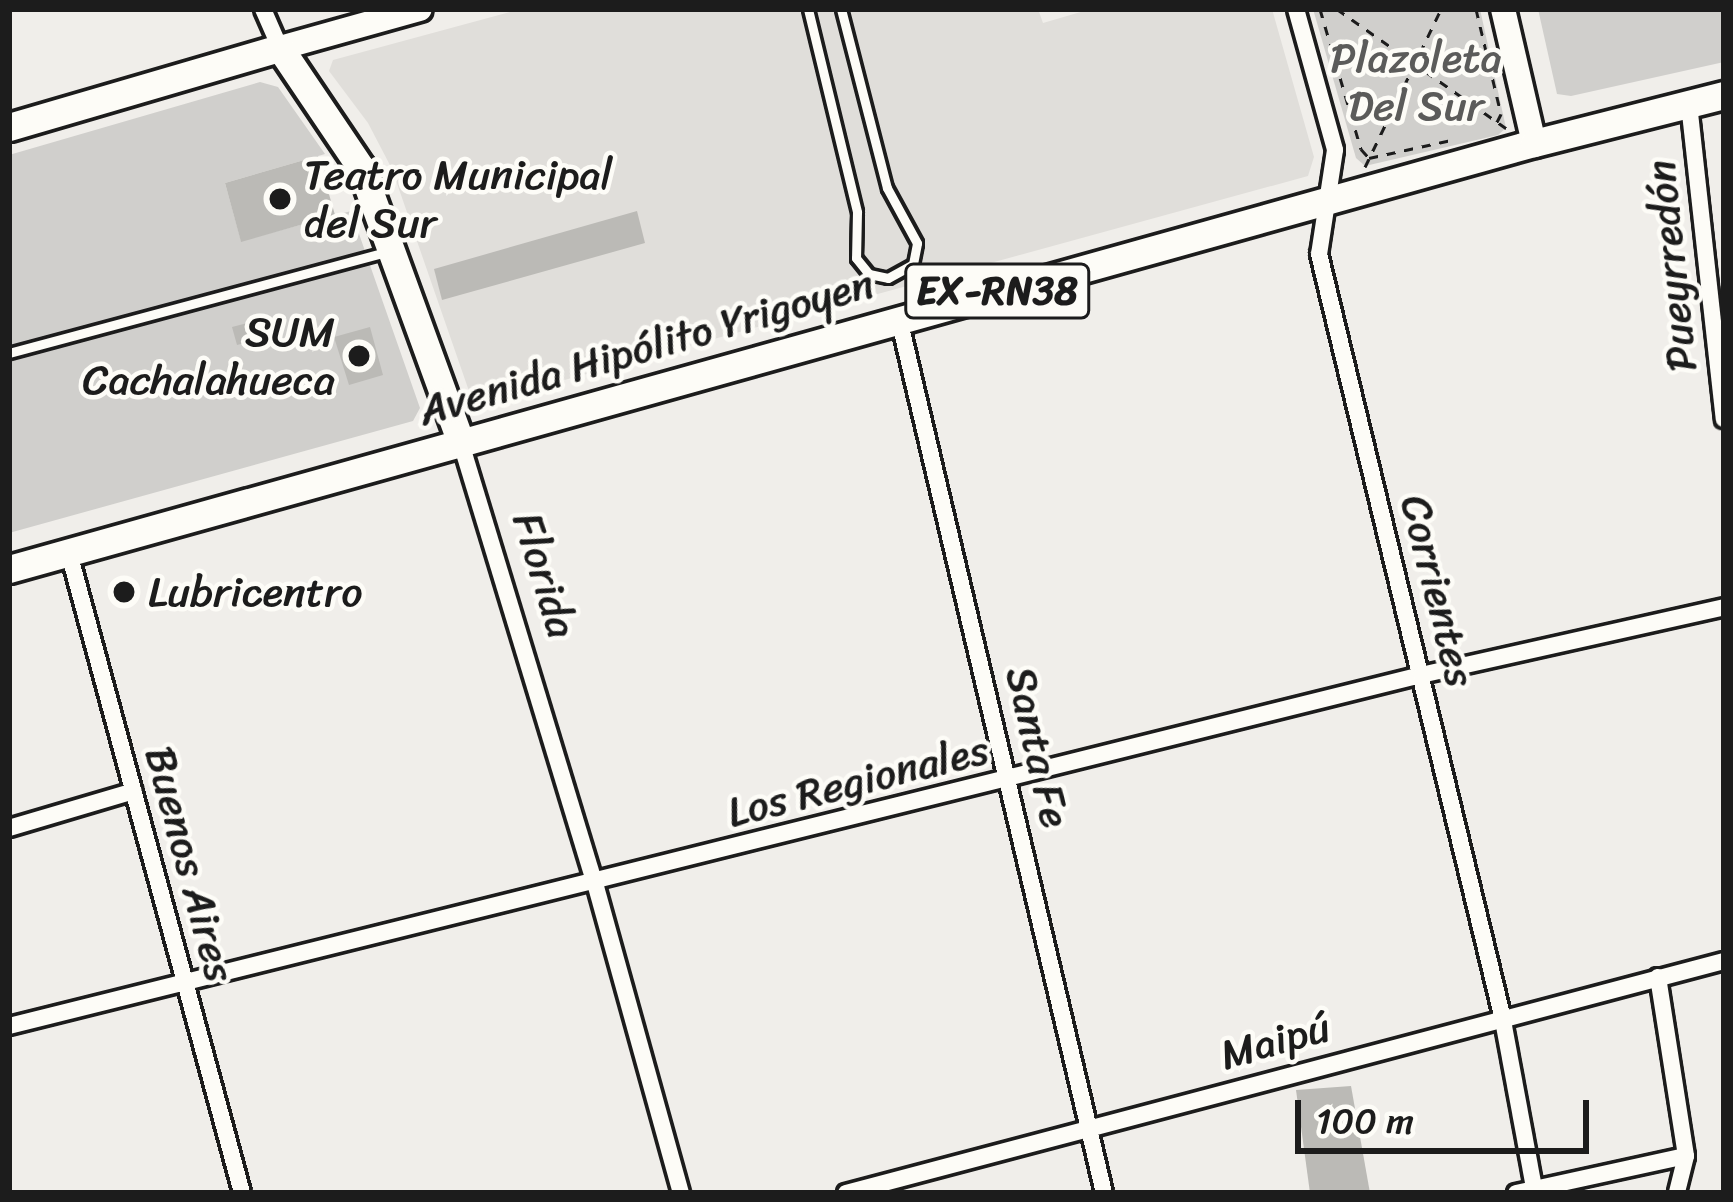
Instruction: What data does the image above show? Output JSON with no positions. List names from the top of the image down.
{
  "streets": {
    "main road": ["EX-RN38", "Avenida Hipólito Yrigoyen", "Florida"],
    "street": [
      "Pueyrredón",
      "Corrientes",
      "Santa Fe",
      "Los Regionales",
      "Buenos Aires",
      "Maipú"
    ]
  },
  "crossings": [
    ["Pueyrredón", "Avenida Hipólito Yrigoyen"],
    ["Avenida Hipólito Yrigoyen", "Florida"],
    ["Avenida Hipólito Yrigoyen", "Corrientes"],
    ["Avenida Hipólito Yrigoyen", "Santa Fe"],
    ["Avenida Hipólito Yrigoyen", "Buenos Aires"],
    ["Florida", "Los Regionales"],
    ["Corrientes", "Los Regionales"],
    ["Corrientes", "Maipú"],
    ["Santa Fe", "Los Regionales"],
    ["Santa Fe", "Maipú"],
    ["Los Regionales", "Buenos Aires"]
  ],
  "parks": ["Plazoleta Del Sur"],
  "places": ["Teatro Municipal del Sur", "SUM Cachalahueca", "Lubricentro"],
  "scale_bar": "100 m"
}
